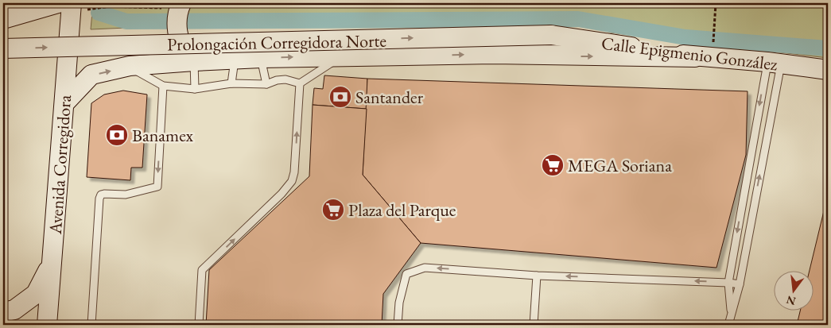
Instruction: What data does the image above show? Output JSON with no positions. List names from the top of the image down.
{
  "streets": {
    "main road": ["Prolongación Corregidora Norte", "Calle Epigmenio González", "Avenida Corregidora"]
  },
  "crossings": [
    ["Prolongación Corregidora Norte", "Calle Epigmenio González"]
  ],
  "places": {
    "bank": ["Santander", "Banamex"],
    "supermarket": ["MEGA Soriana", "Plaza del Parque"]
  },
  "north": "bottom"
}
